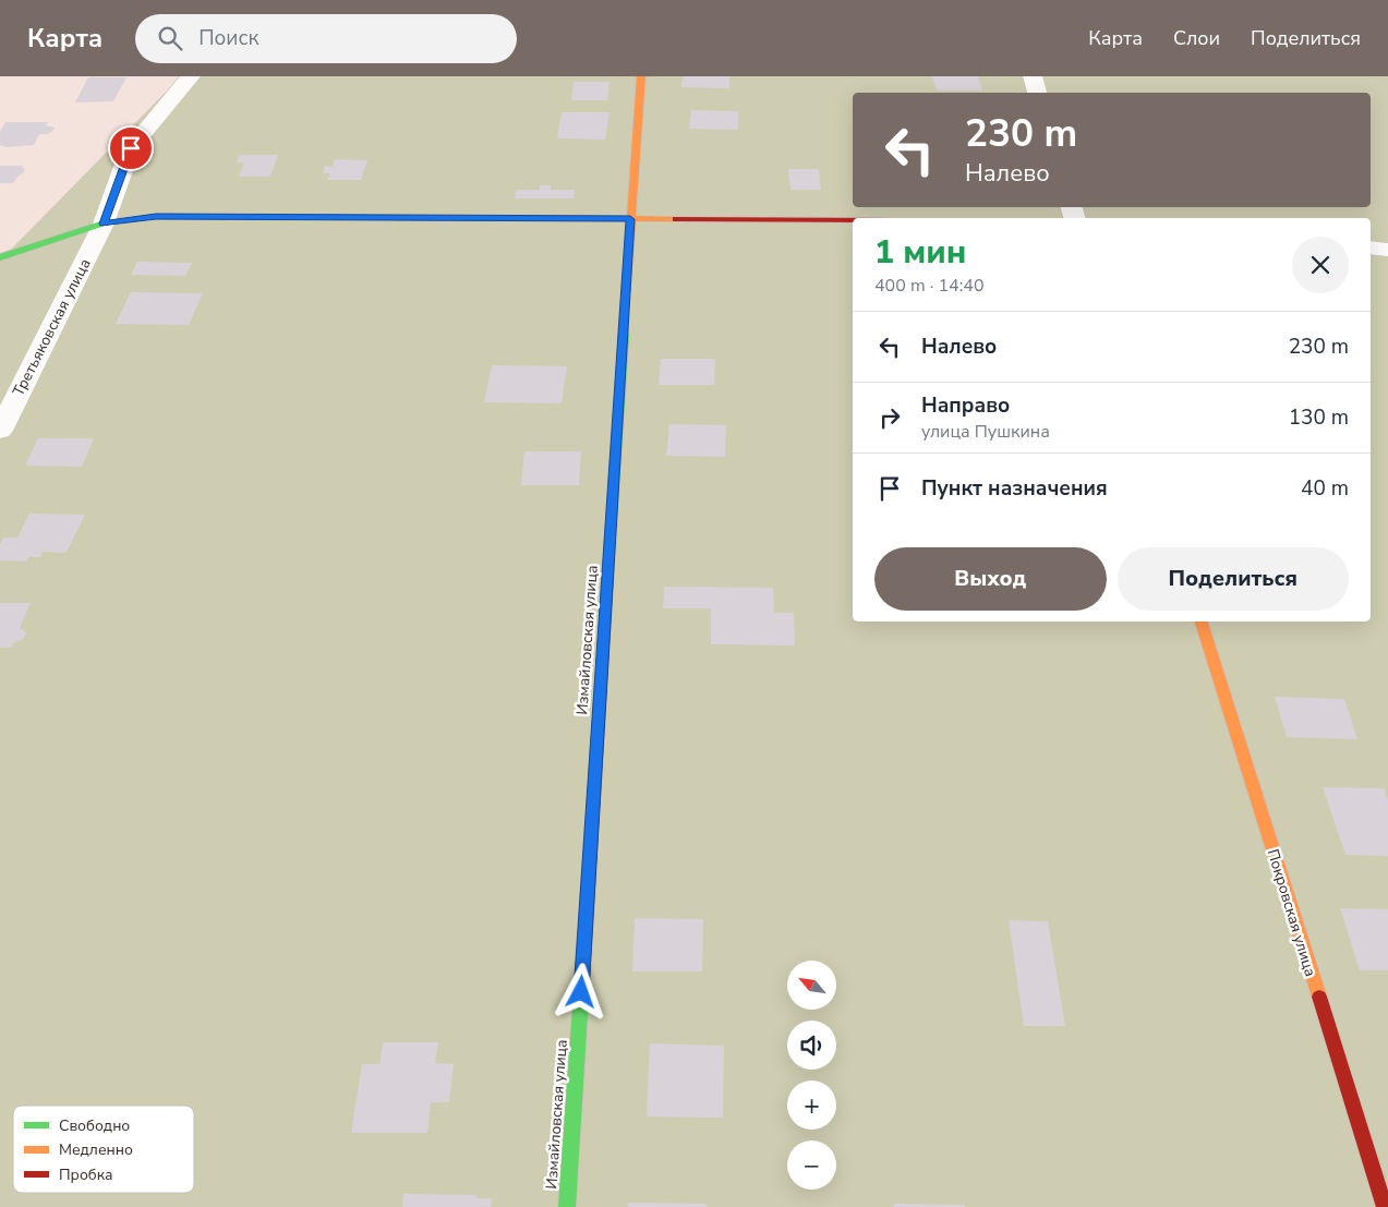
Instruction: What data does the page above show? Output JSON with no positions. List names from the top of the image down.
{
  "streets": {
    "street": ["Третьяковская улица", "Измайловская улица", "Покровская улица"]
  },
  "legend": ["Свободно", "Медленно", "Пробка"],
  "north": "top left",
  "page": {
    "header": "Карта",
    "search": "Поиск",
    "nav": ["Карта", "Слои", "Поделиться"],
    "turn": ["230 m", "Налево"],
    "heading": ["1 мин", "400 m · 14:40"],
    "list": [
      {
        "name": "Налево",
        "value": "230 m"
      },
      {
        "name": "Направо",
        "note": "улица Пушкина",
        "value": "130 m"
      },
      {
        "name": "Пункт назначения",
        "value": "40 m"
      }
    ],
    "buttons": ["Выход", "Поделиться"],
    "map_buttons": ["+", "−"]
  }
}
